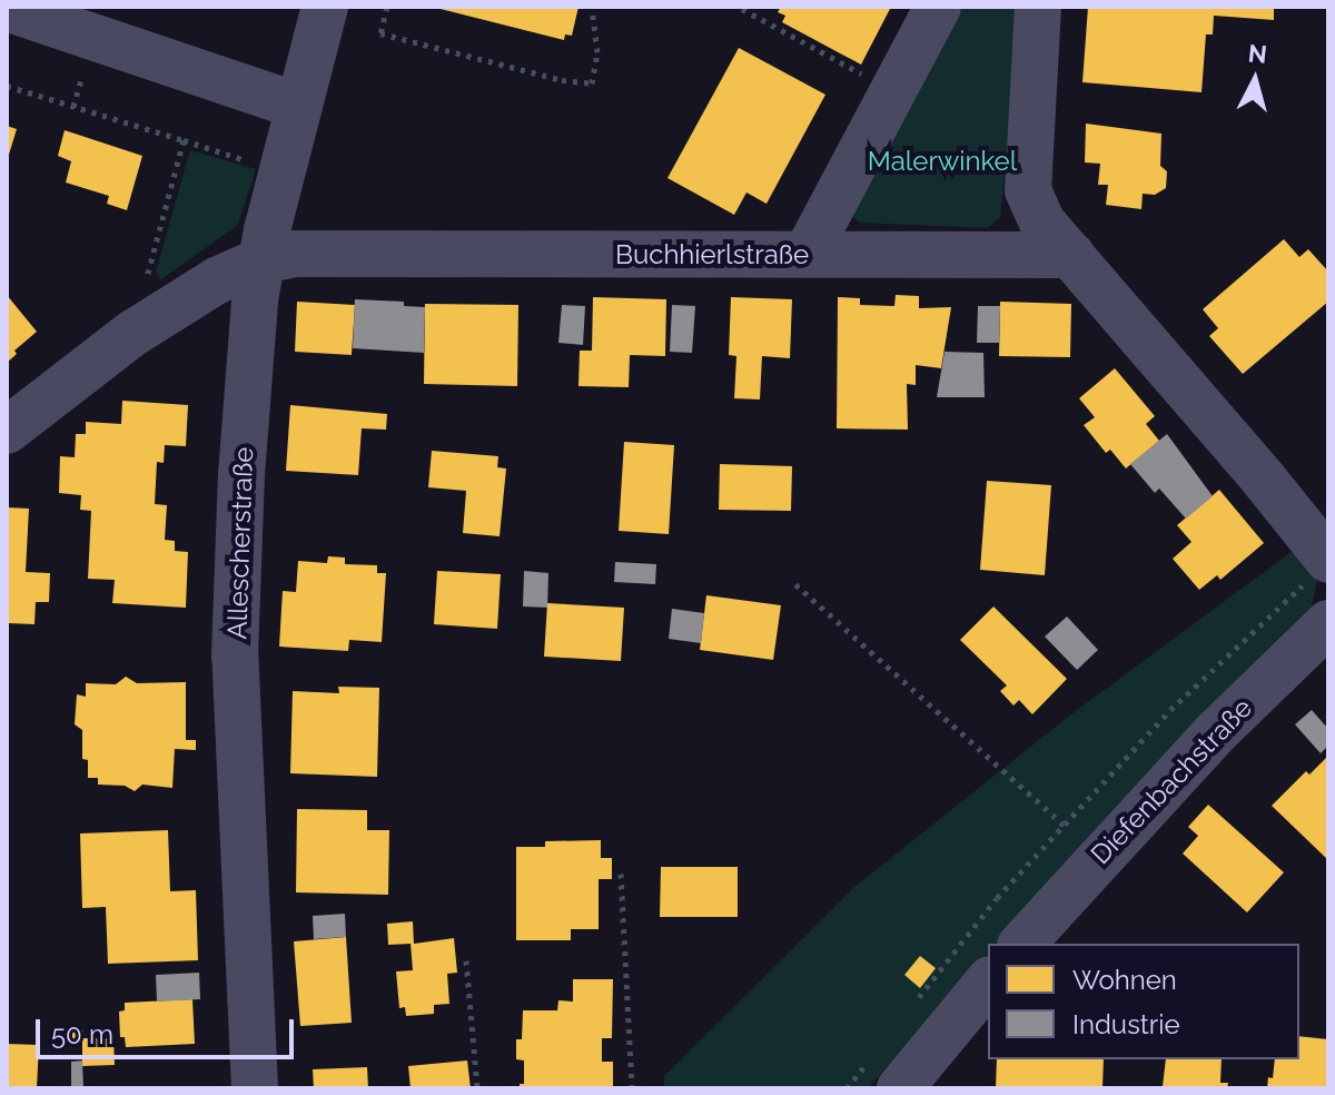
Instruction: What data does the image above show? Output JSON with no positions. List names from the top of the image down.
{
  "streets": {
    "street": ["Buchhierlstraße", "Allescherstraße", "Diefenbachstraße"]
  },
  "crossings": [
    ["Buchhierlstraße", "Allescherstraße"]
  ],
  "parks": ["Malerwinkel"],
  "legend": ["Wohnen", "Industrie"],
  "scale_bar": "50 m",
  "north": "top"
}
